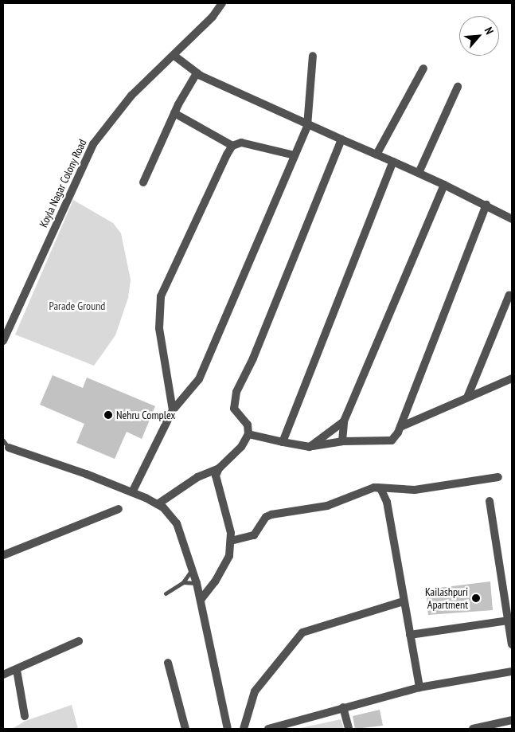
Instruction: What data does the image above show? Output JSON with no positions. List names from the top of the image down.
{
  "streets": {
    "street": ["Koyla Nagar Colony Road"]
  },
  "parks": ["Parade Ground"],
  "places": ["Nehru Complex", "Kailashpuri Apartment"],
  "north": "top right"
}
